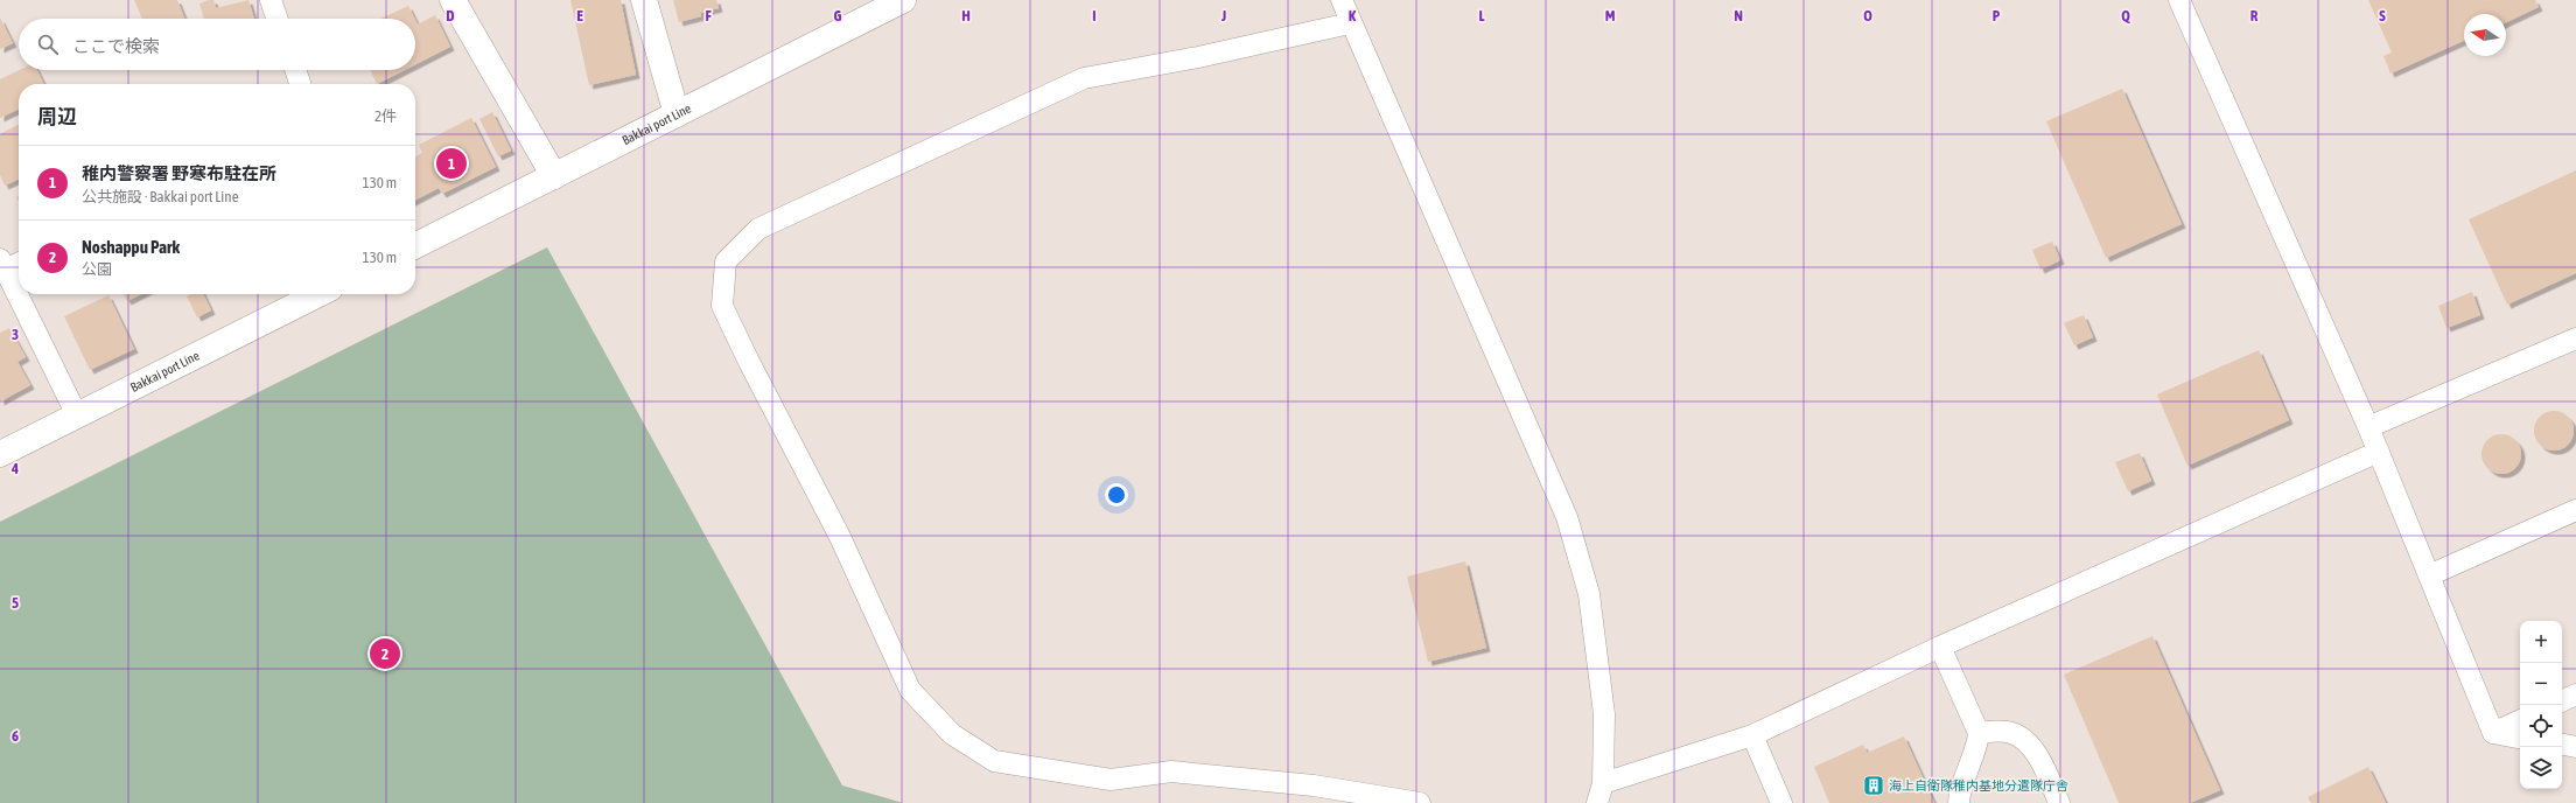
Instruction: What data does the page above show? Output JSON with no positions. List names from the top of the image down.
{
  "streets": {
    "main road": ["Bakkai port Line"]
  },
  "places": {
    "building": ["海上自衛隊稚内基地分遣隊庁舎"]
  },
  "north": "left",
  "page": {
    "search": "ここで検索",
    "heading": ["周辺", "2件"],
    "list": [
      {
        "mark": "1",
        "name": "稚内警察署 野寒布駐在所",
        "note": "公共施設 · Bakkai port Line",
        "value": "130 m"
      },
      {
        "mark": "2",
        "name": "Noshappu Park",
        "note": "公園",
        "value": "130 m"
      }
    ],
    "pins": ["1", "2"],
    "map_buttons": ["+", "−"]
  },
  "grid": {
    "columns": [
      "D",
      "E",
      "F",
      "G",
      "H",
      "I",
      "J",
      "K",
      "L",
      "M",
      "N",
      "O",
      "P",
      "Q",
      "R",
      "S"
    ],
    "rows": [
      "3",
      "4",
      "5",
      "6"
    ]
  }
}
